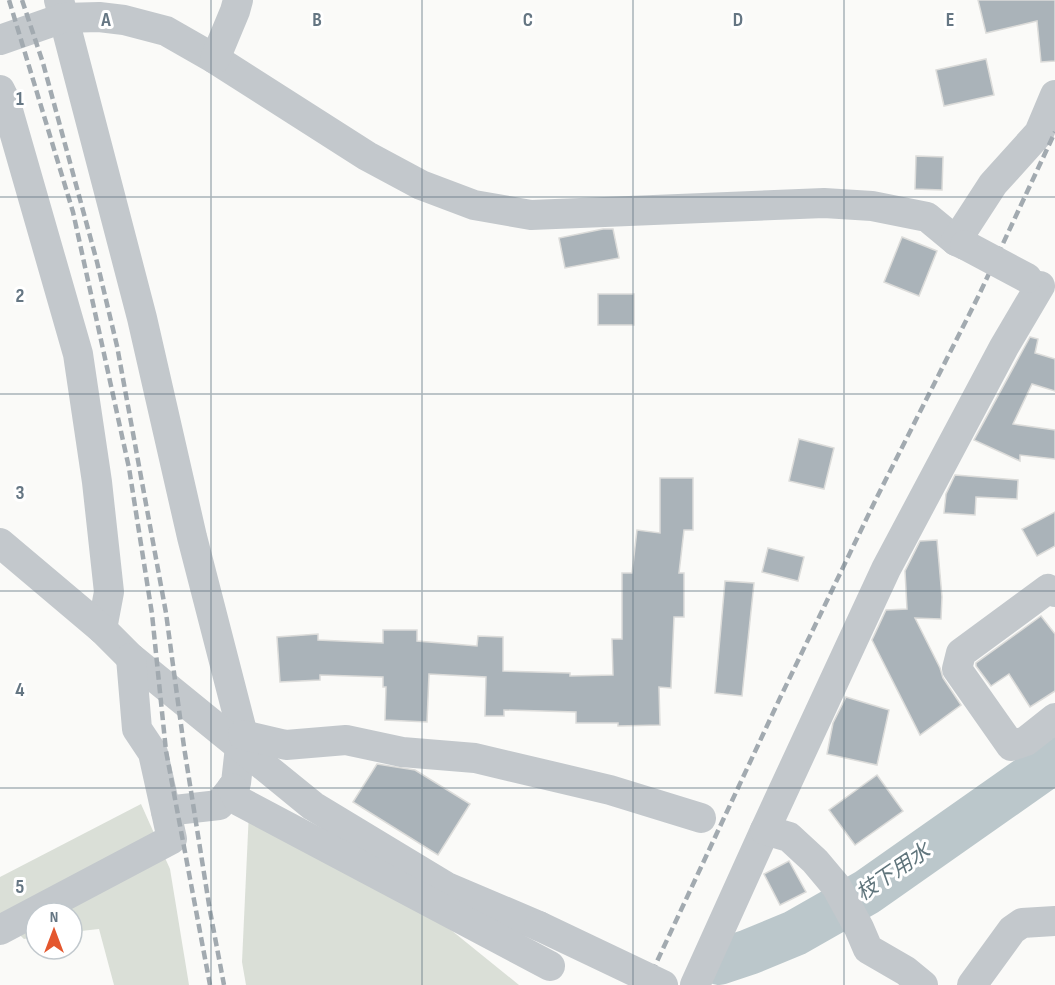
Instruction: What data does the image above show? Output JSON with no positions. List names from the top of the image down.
{
  "water": ["枝下用水"],
  "north": "top",
  "grid": {
    "columns": [
      "A",
      "B",
      "C",
      "D",
      "E"
    ],
    "rows": [
      "1",
      "2",
      "3",
      "4",
      "5"
    ]
  }
}
